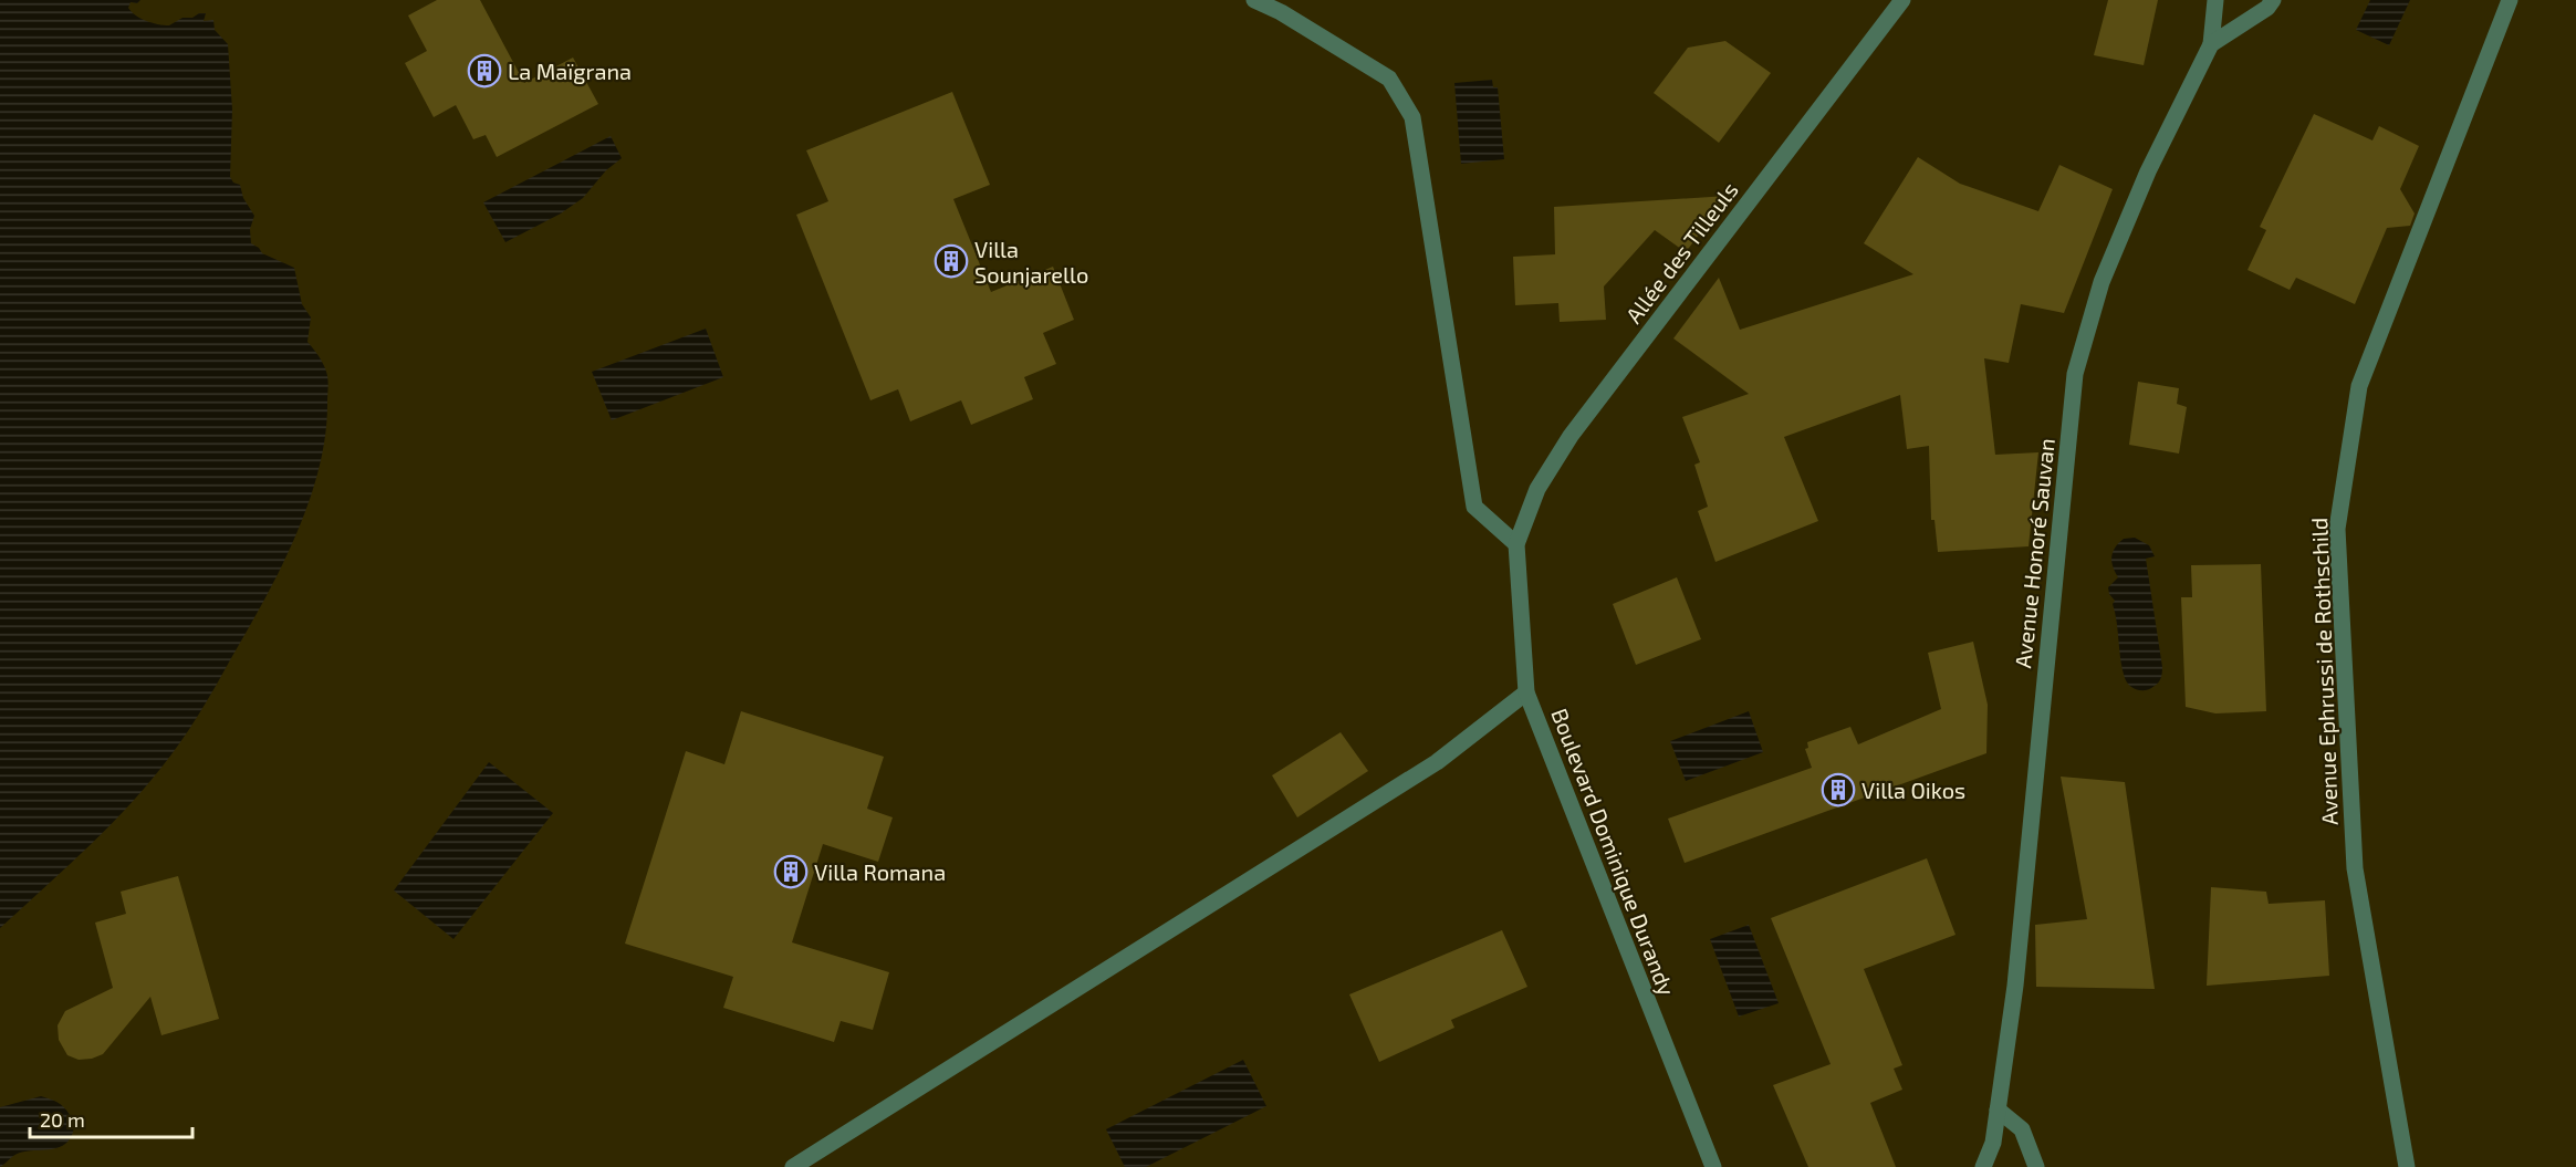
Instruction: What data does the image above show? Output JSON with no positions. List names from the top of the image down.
{
  "streets": {
    "street": [
      "Allée des Tilleuls",
      "Avenue Honoré Sauvan",
      "Avenue Ephrussi de Rothschild",
      "Boulevard Dominique Durandy"
    ]
  },
  "crossings": [
    ["Allée des Tilleuls", "Boulevard Dominique Durandy"]
  ],
  "places": {
    "building": [
      "La Maïgrana",
      "Villa Sounjarello",
      "Villa Oikos",
      "Villa Romana"
    ]
  },
  "scale_bar": "20 m"
}
